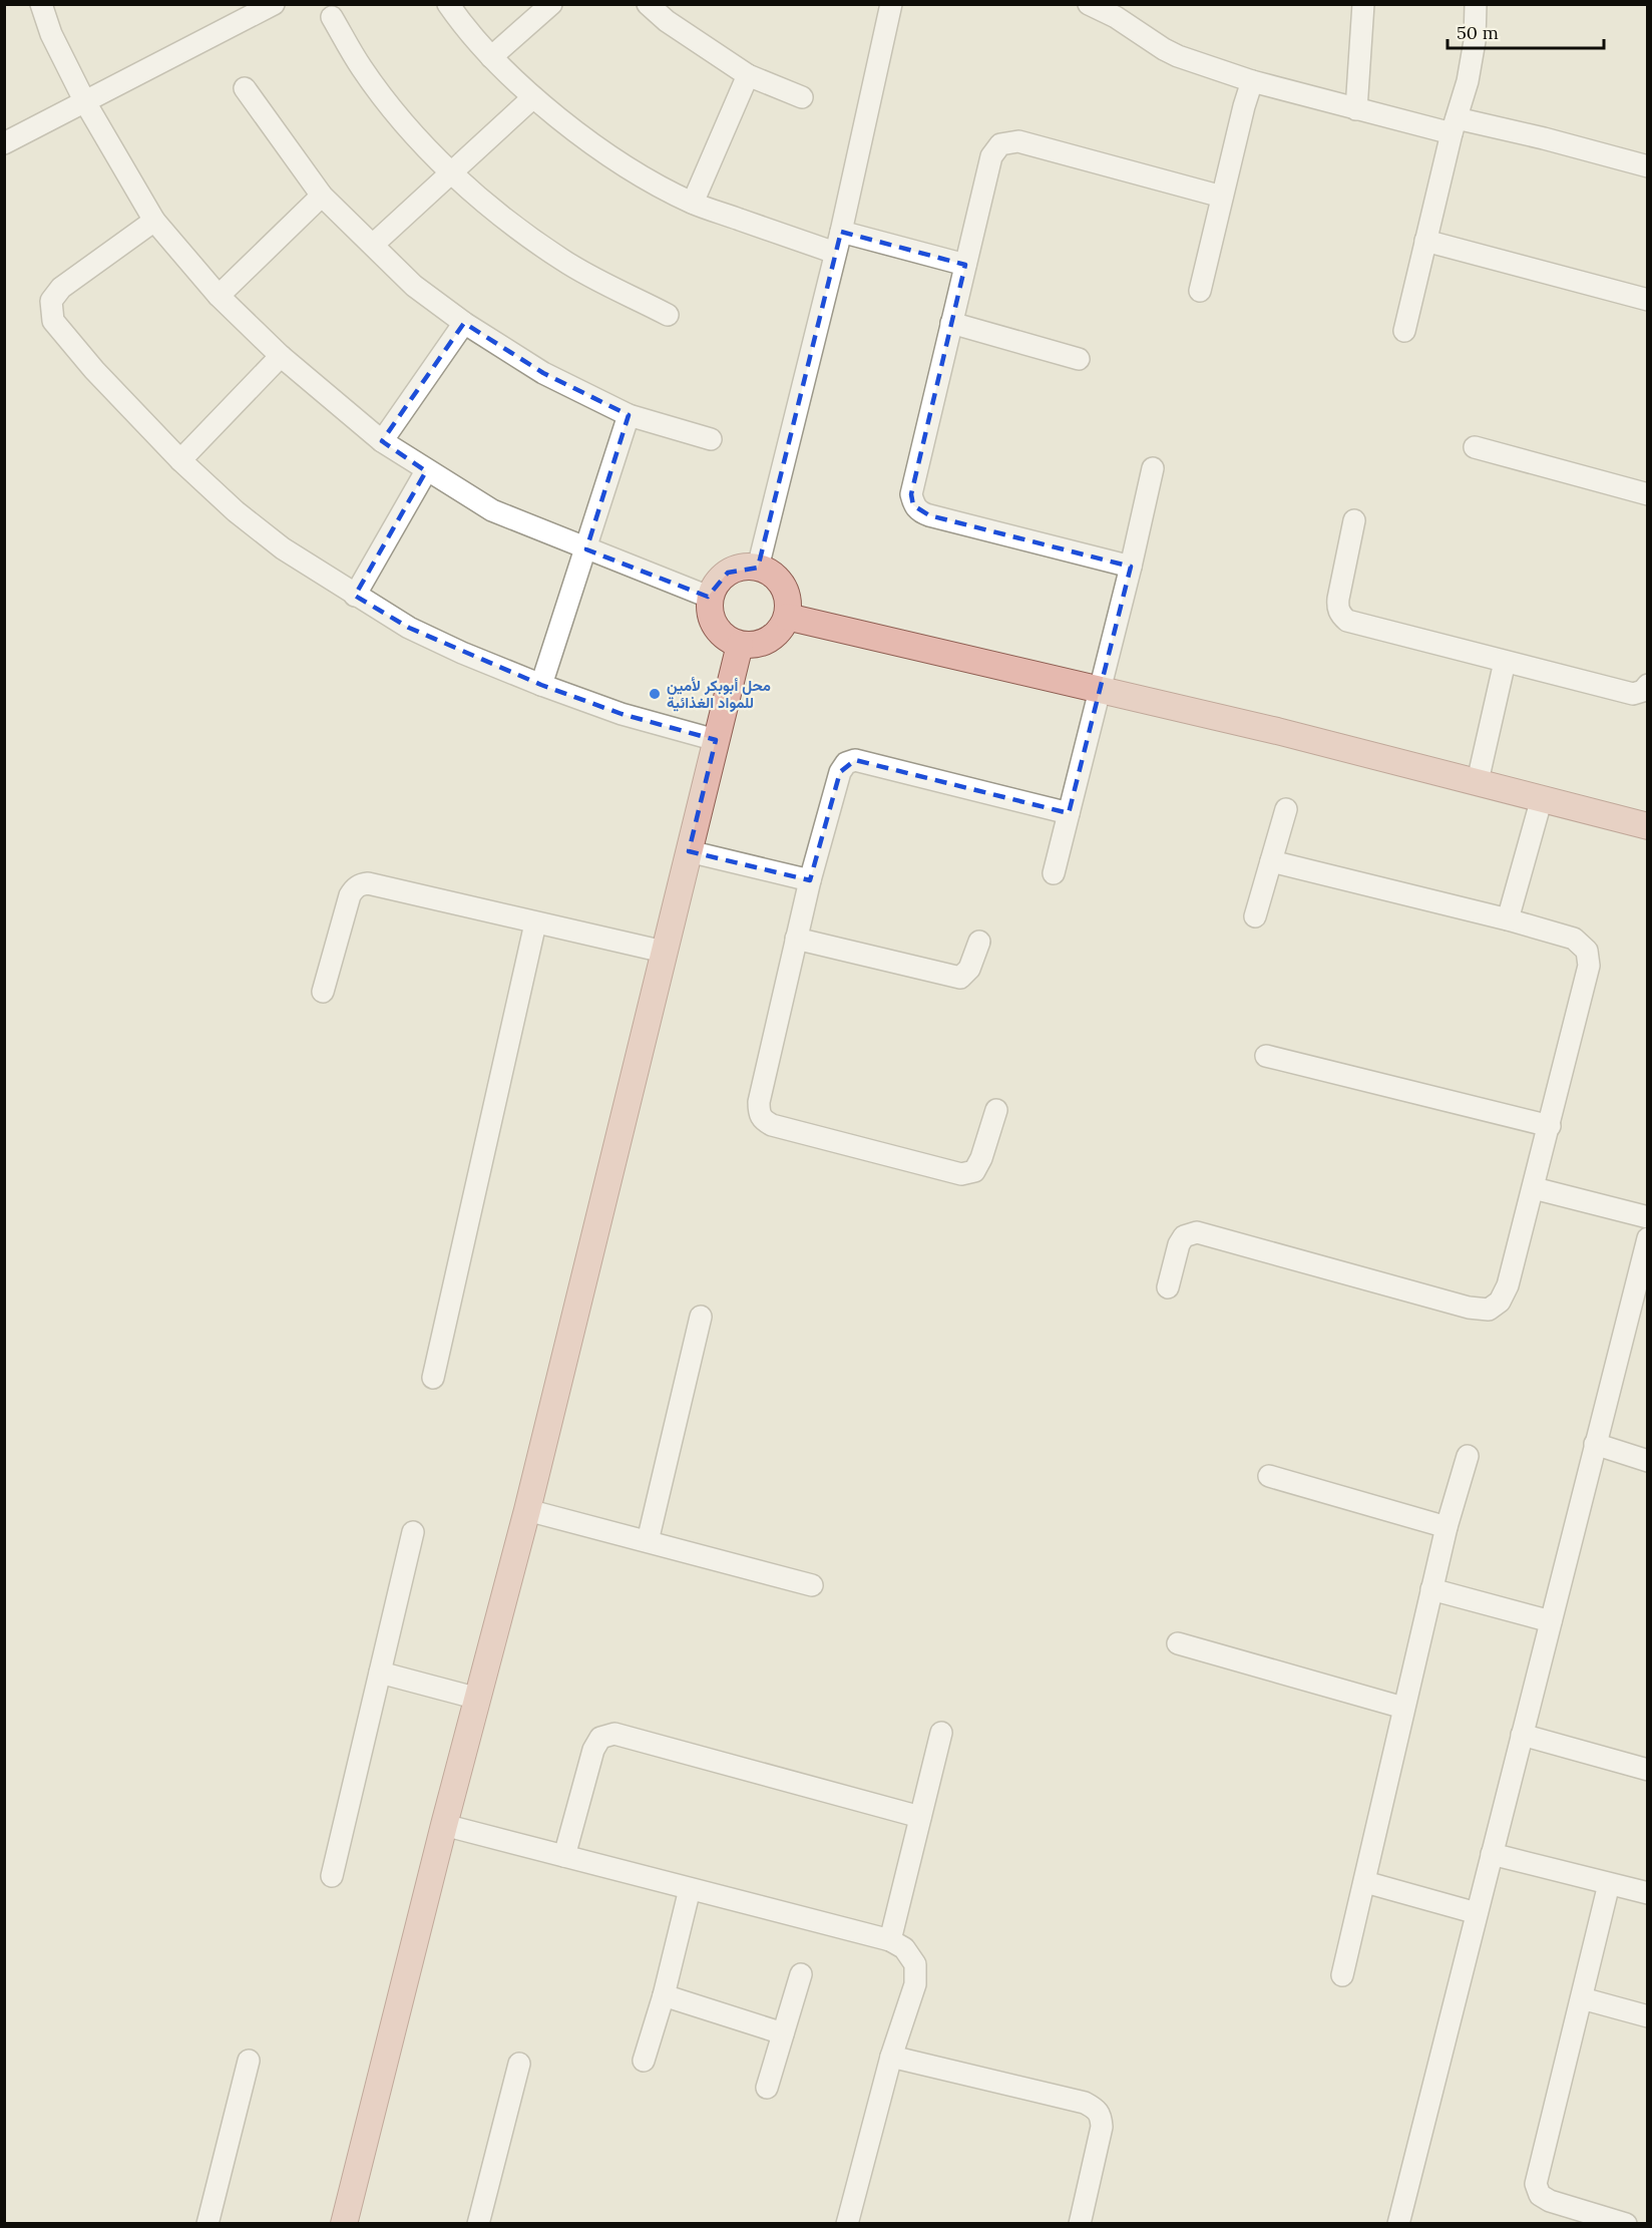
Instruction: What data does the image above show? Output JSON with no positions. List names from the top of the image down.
{
  "places": ["محل أبوبكر لأمين للمواد الغذائية"],
  "scale_bar": "50 m"
}
